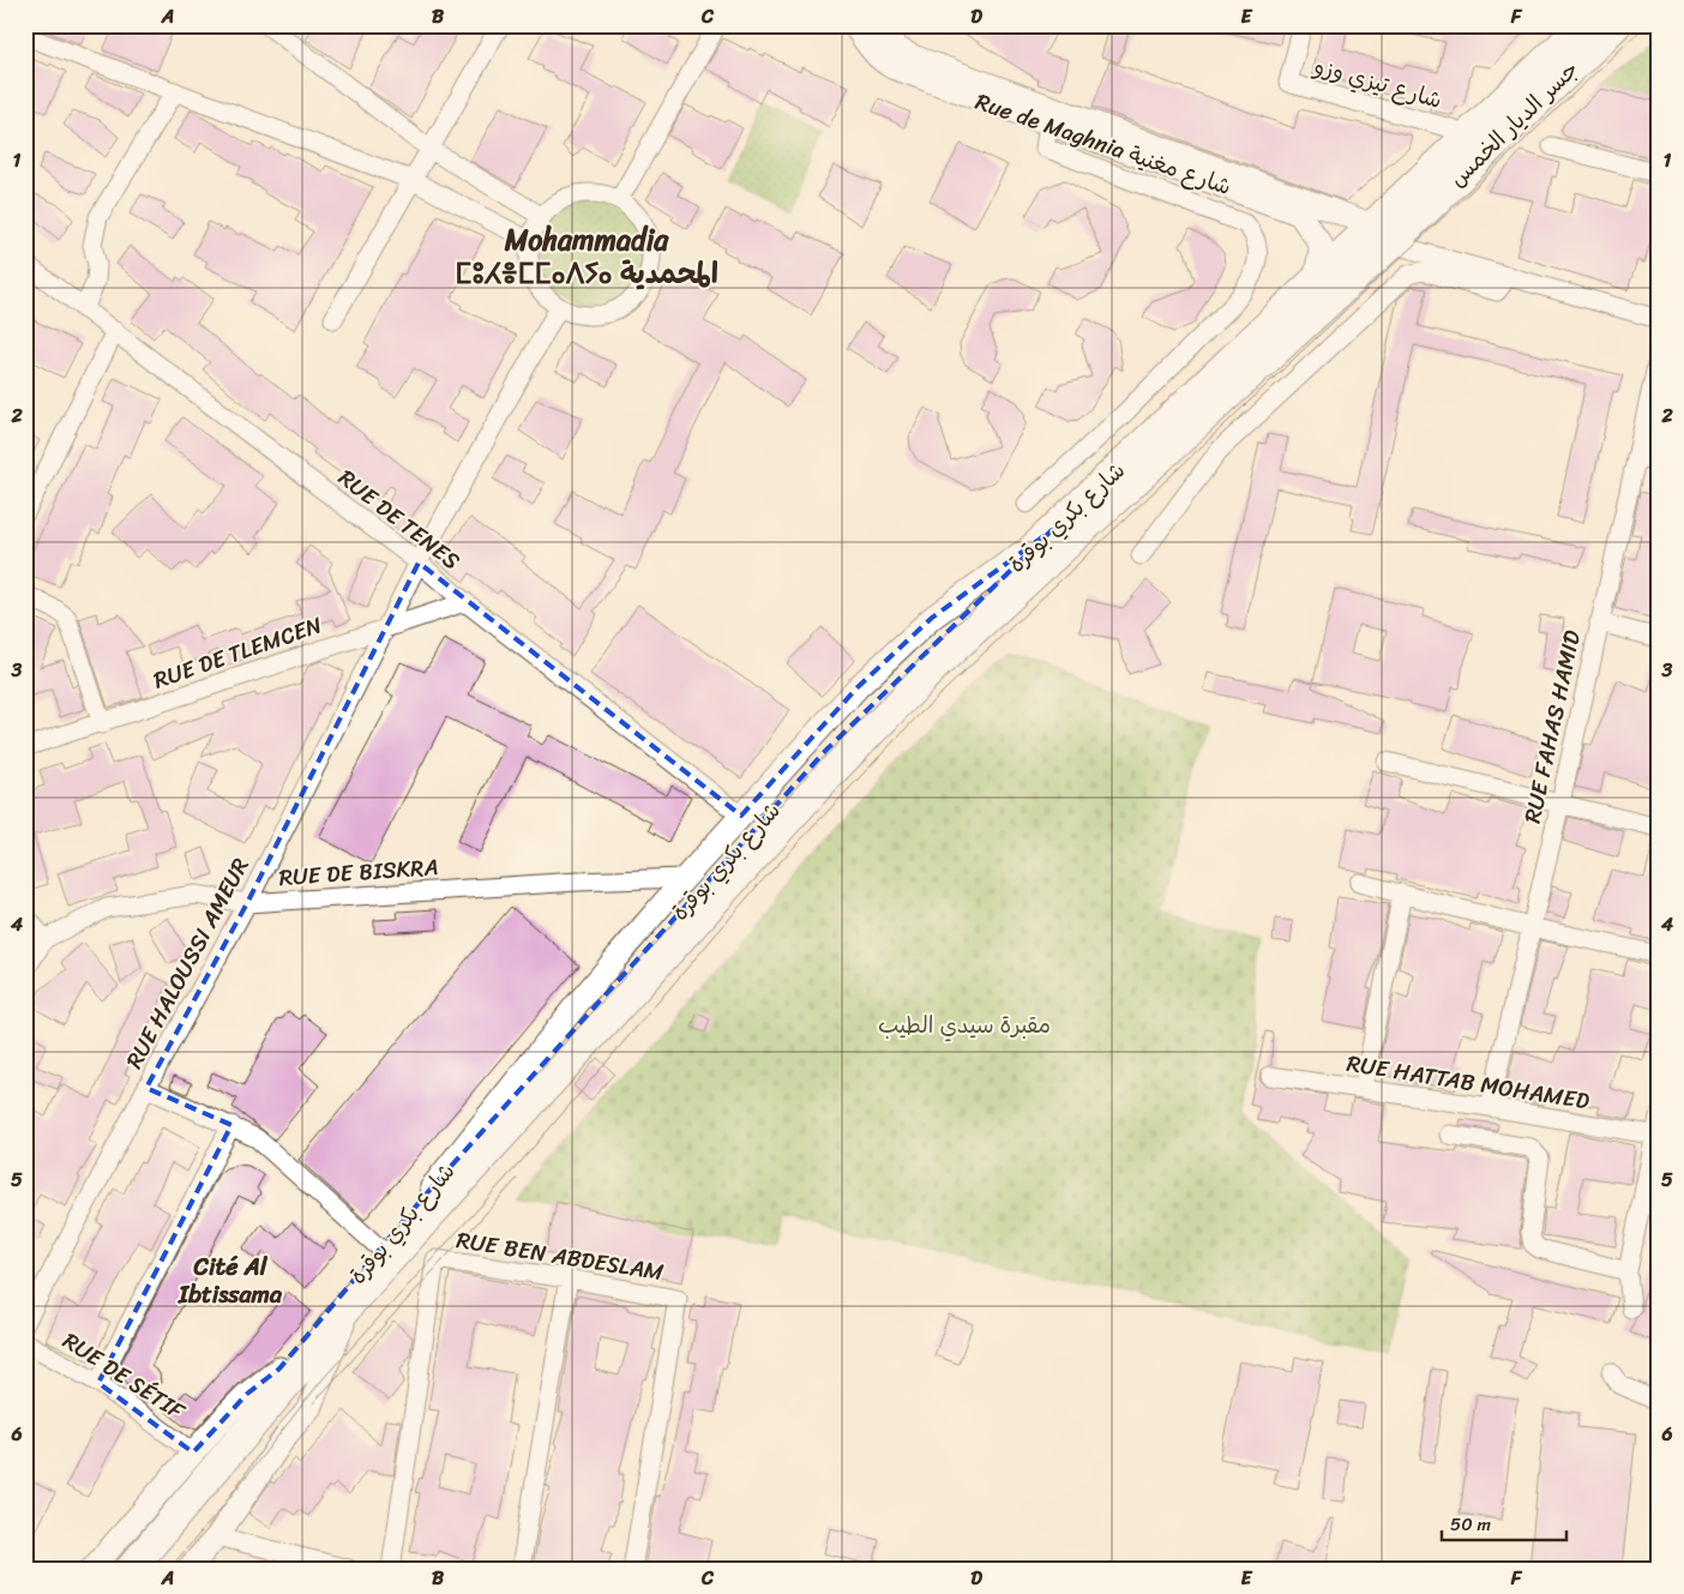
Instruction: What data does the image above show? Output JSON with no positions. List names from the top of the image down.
{
  "streets": {
    "highway": ["جسر الديار الخمس", "شارع بكري بوقرة"],
    "street": [
      "شارع تيزي وزو",
      "Rue de Maghnia شارع مغنية",
      "RUE DE TENES",
      "RUE DE TLEMCEN",
      "RUE FAHAS HAMID",
      "RUE DE BISKRA",
      "RUE HALOUSSI AMEUR",
      "RUE HATTAB MOHAMED",
      "RUE BEN ABDESLAM",
      "RUE DE SÉTIF"
    ]
  },
  "crossings": [
    ["جسر الديار الخمس", "شارع بكري بوقرة"],
    ["Rue de Maghnia شارع مغنية", "شارع بكري بوقرة"],
    ["RUE DE TENES", "RUE DE TLEMCEN"],
    ["RUE DE TENES", "RUE HALOUSSI AMEUR"],
    ["RUE DE TLEMCEN", "RUE HALOUSSI AMEUR"],
    ["RUE FAHAS HAMID", "RUE HATTAB MOHAMED"],
    ["RUE DE BISKRA", "RUE HALOUSSI AMEUR"]
  ],
  "districts": ["Mohammadia ⵎⵓⵃⴻⵎⵎⴰⴷⵢⴰ المحمدية", "Cité Al Ibtissama"],
  "parks": ["مقبرة سيدي الطيب"],
  "scale_bar": "50 m",
  "grid": {
    "columns": [
      "A",
      "B",
      "C",
      "D",
      "E",
      "F"
    ],
    "rows": [
      "1",
      "2",
      "3",
      "4",
      "5",
      "6"
    ]
  }
}
